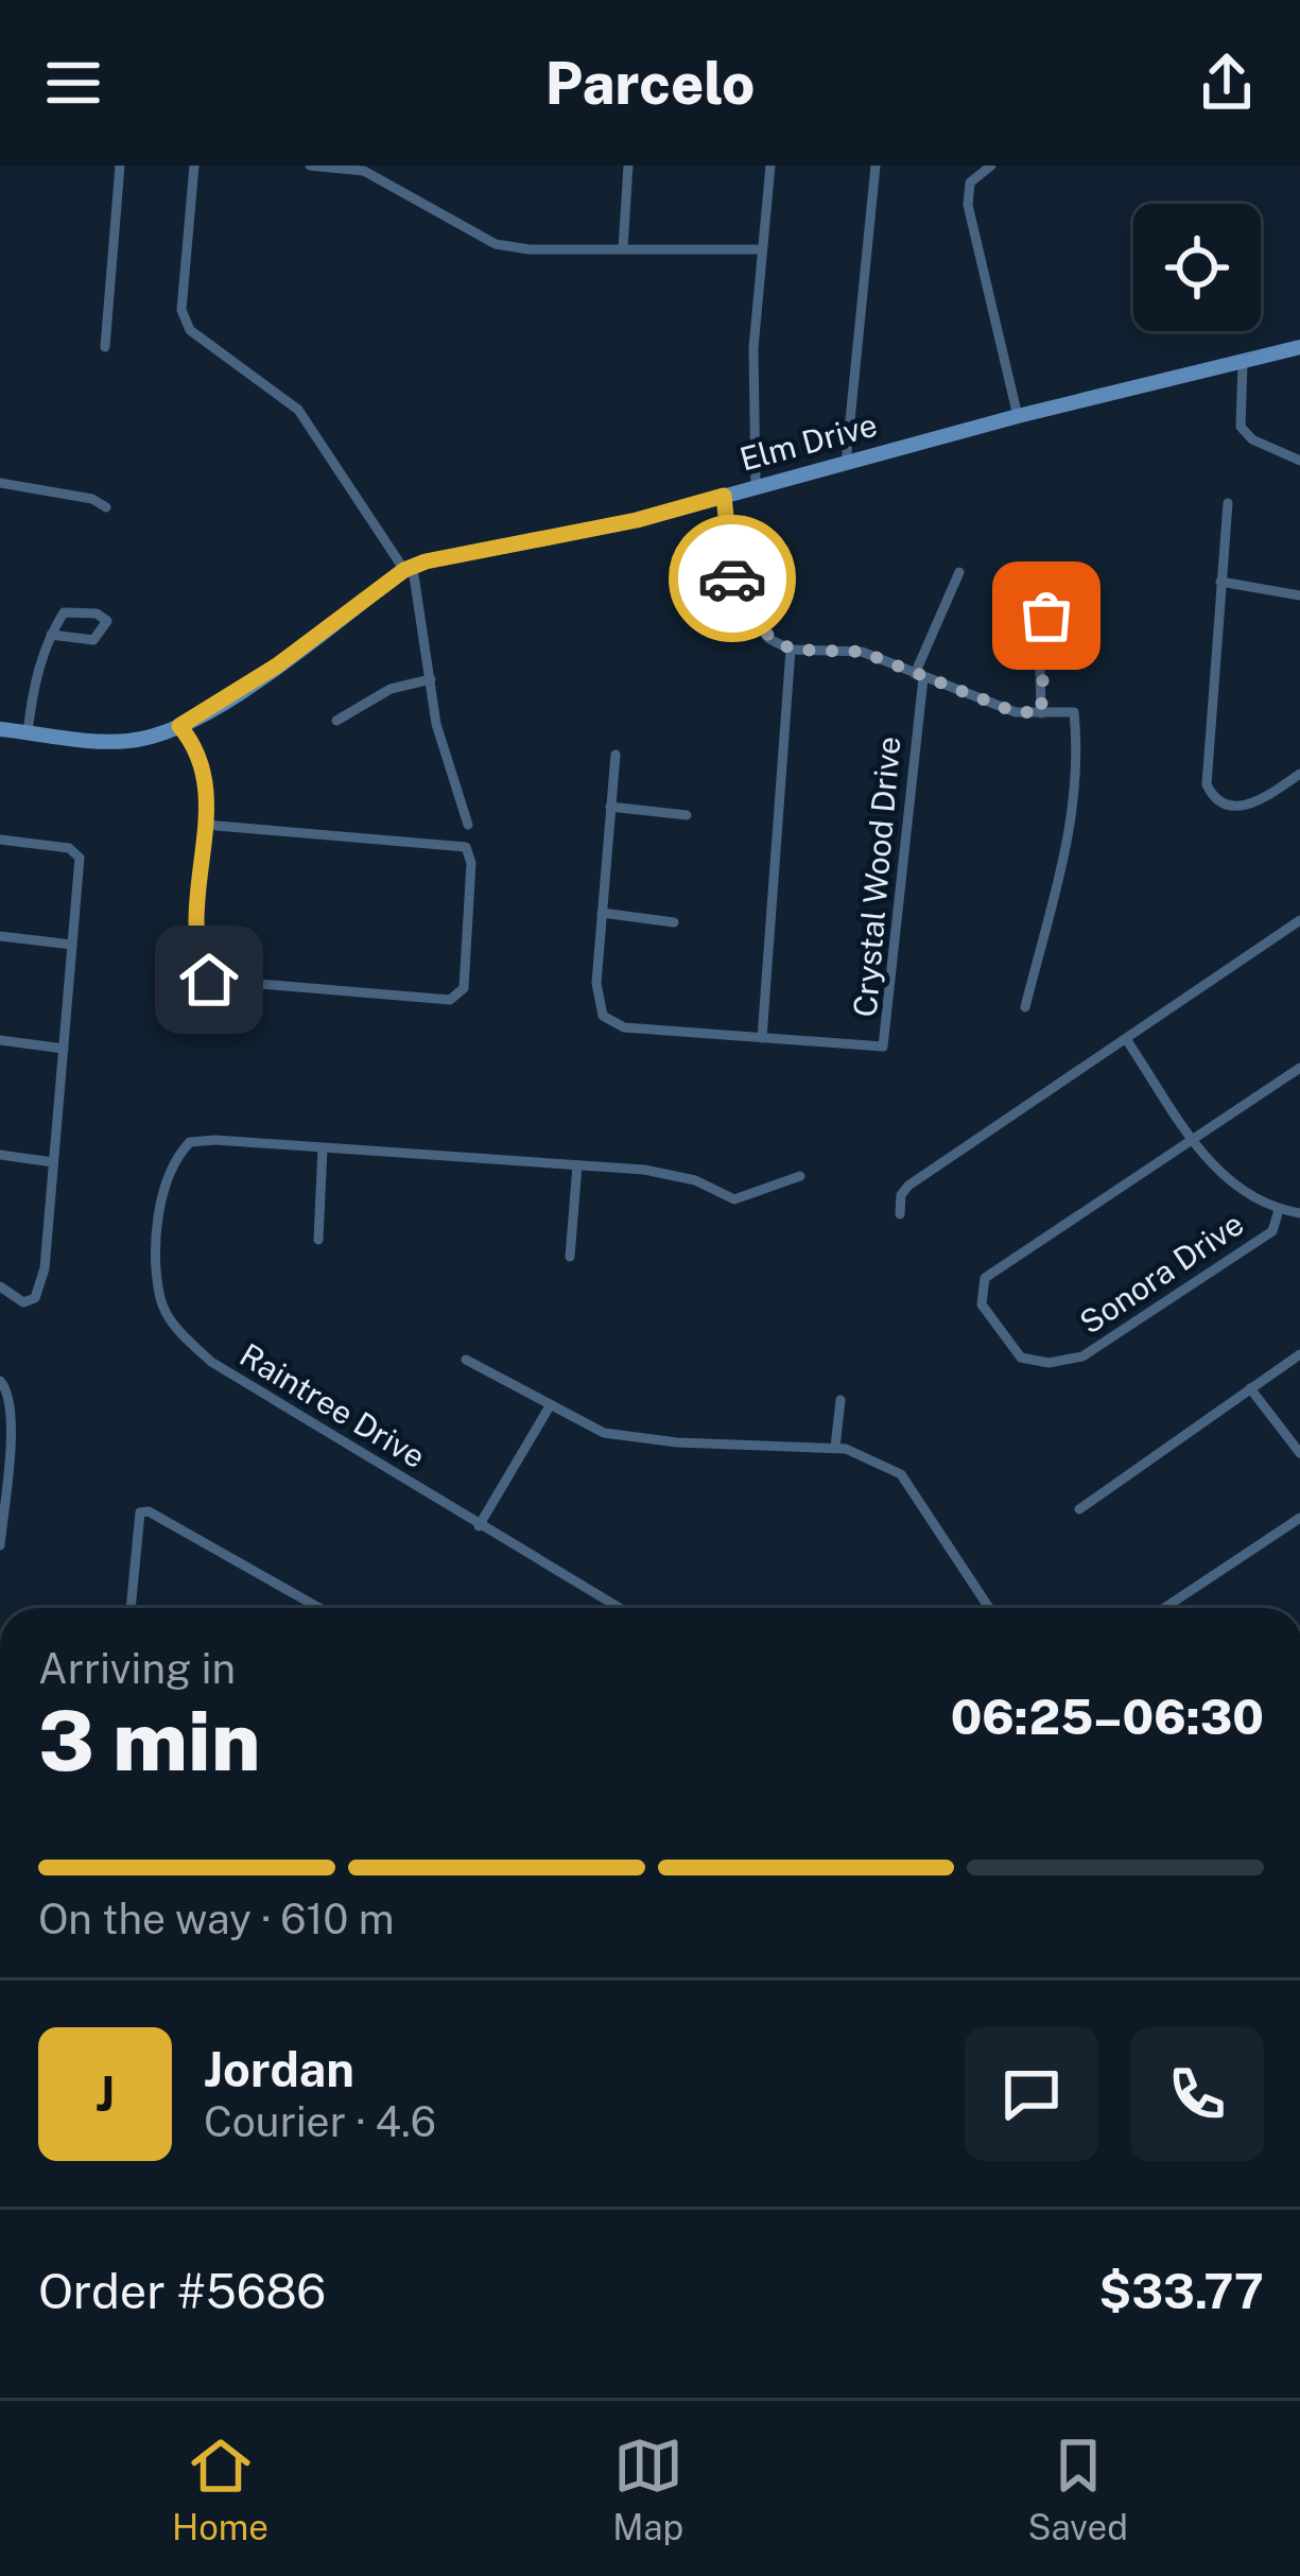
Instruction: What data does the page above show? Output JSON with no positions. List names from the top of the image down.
{
  "streets": {
    "street": [
      "Elm Drive",
      "Crystal Wood Drive",
      "Sonora Drive",
      "Raintree Drive"
    ]
  },
  "page": {
    "header": "Parcelo",
    "heading": ["3 min", "Arriving in", "06:25–06:30"],
    "panel": [
      "Jordan",
      "Courier · 4.6",
      "Order #5686",
      "$33.77"
    ],
    "bar": "On the way · 610 m",
    "round": "J",
    "tabs": ["Home", "Map", "Saved"]
  }
}
